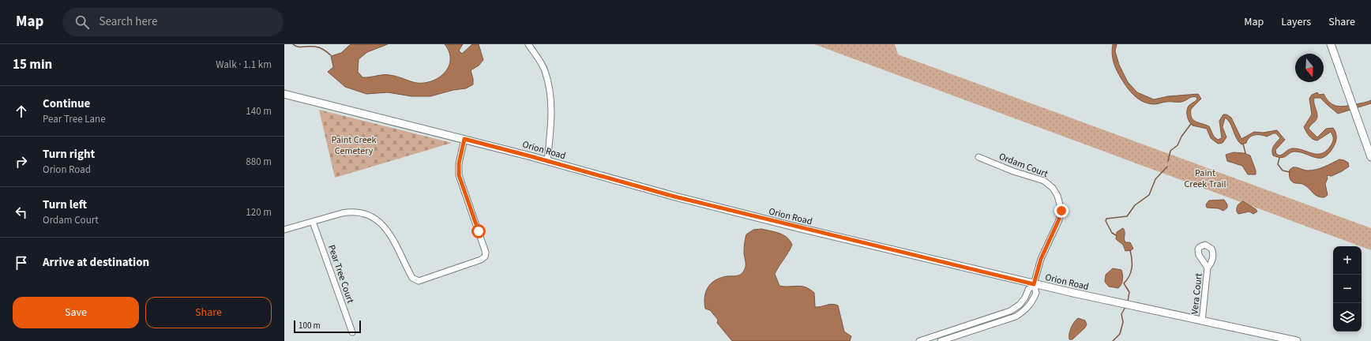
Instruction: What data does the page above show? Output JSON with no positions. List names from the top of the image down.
{
  "streets": {
    "main road": ["Orion Road"],
    "street": ["Ordam Court", "Pear Tree Court", "Vera Court"]
  },
  "crossings": [
    ["Orion Road", "Ordam Court"],
    ["Orion Road", "Vera Court"]
  ],
  "parks": ["Paint Creek Cemetery", "Paint Creek Trail"],
  "scale_bar": "100 m",
  "north": "bottom",
  "page": {
    "header": "Map",
    "search": "Search here",
    "nav": ["Map", "Layers", "Share"],
    "heading": ["15 min", "Walk · 1.1 km"],
    "list": [
      ["Continue", "Pear Tree Lane", "140 m"],
      ["Turn right", "Orion Road", "880 m"],
      ["Turn left", "Ordam Court", "120 m"],
      "Arrive at destination"
    ],
    "map_buttons": ["+", "−"],
    "buttons": ["Save", "Share"],
    "scale": "100 m"
  }
}
